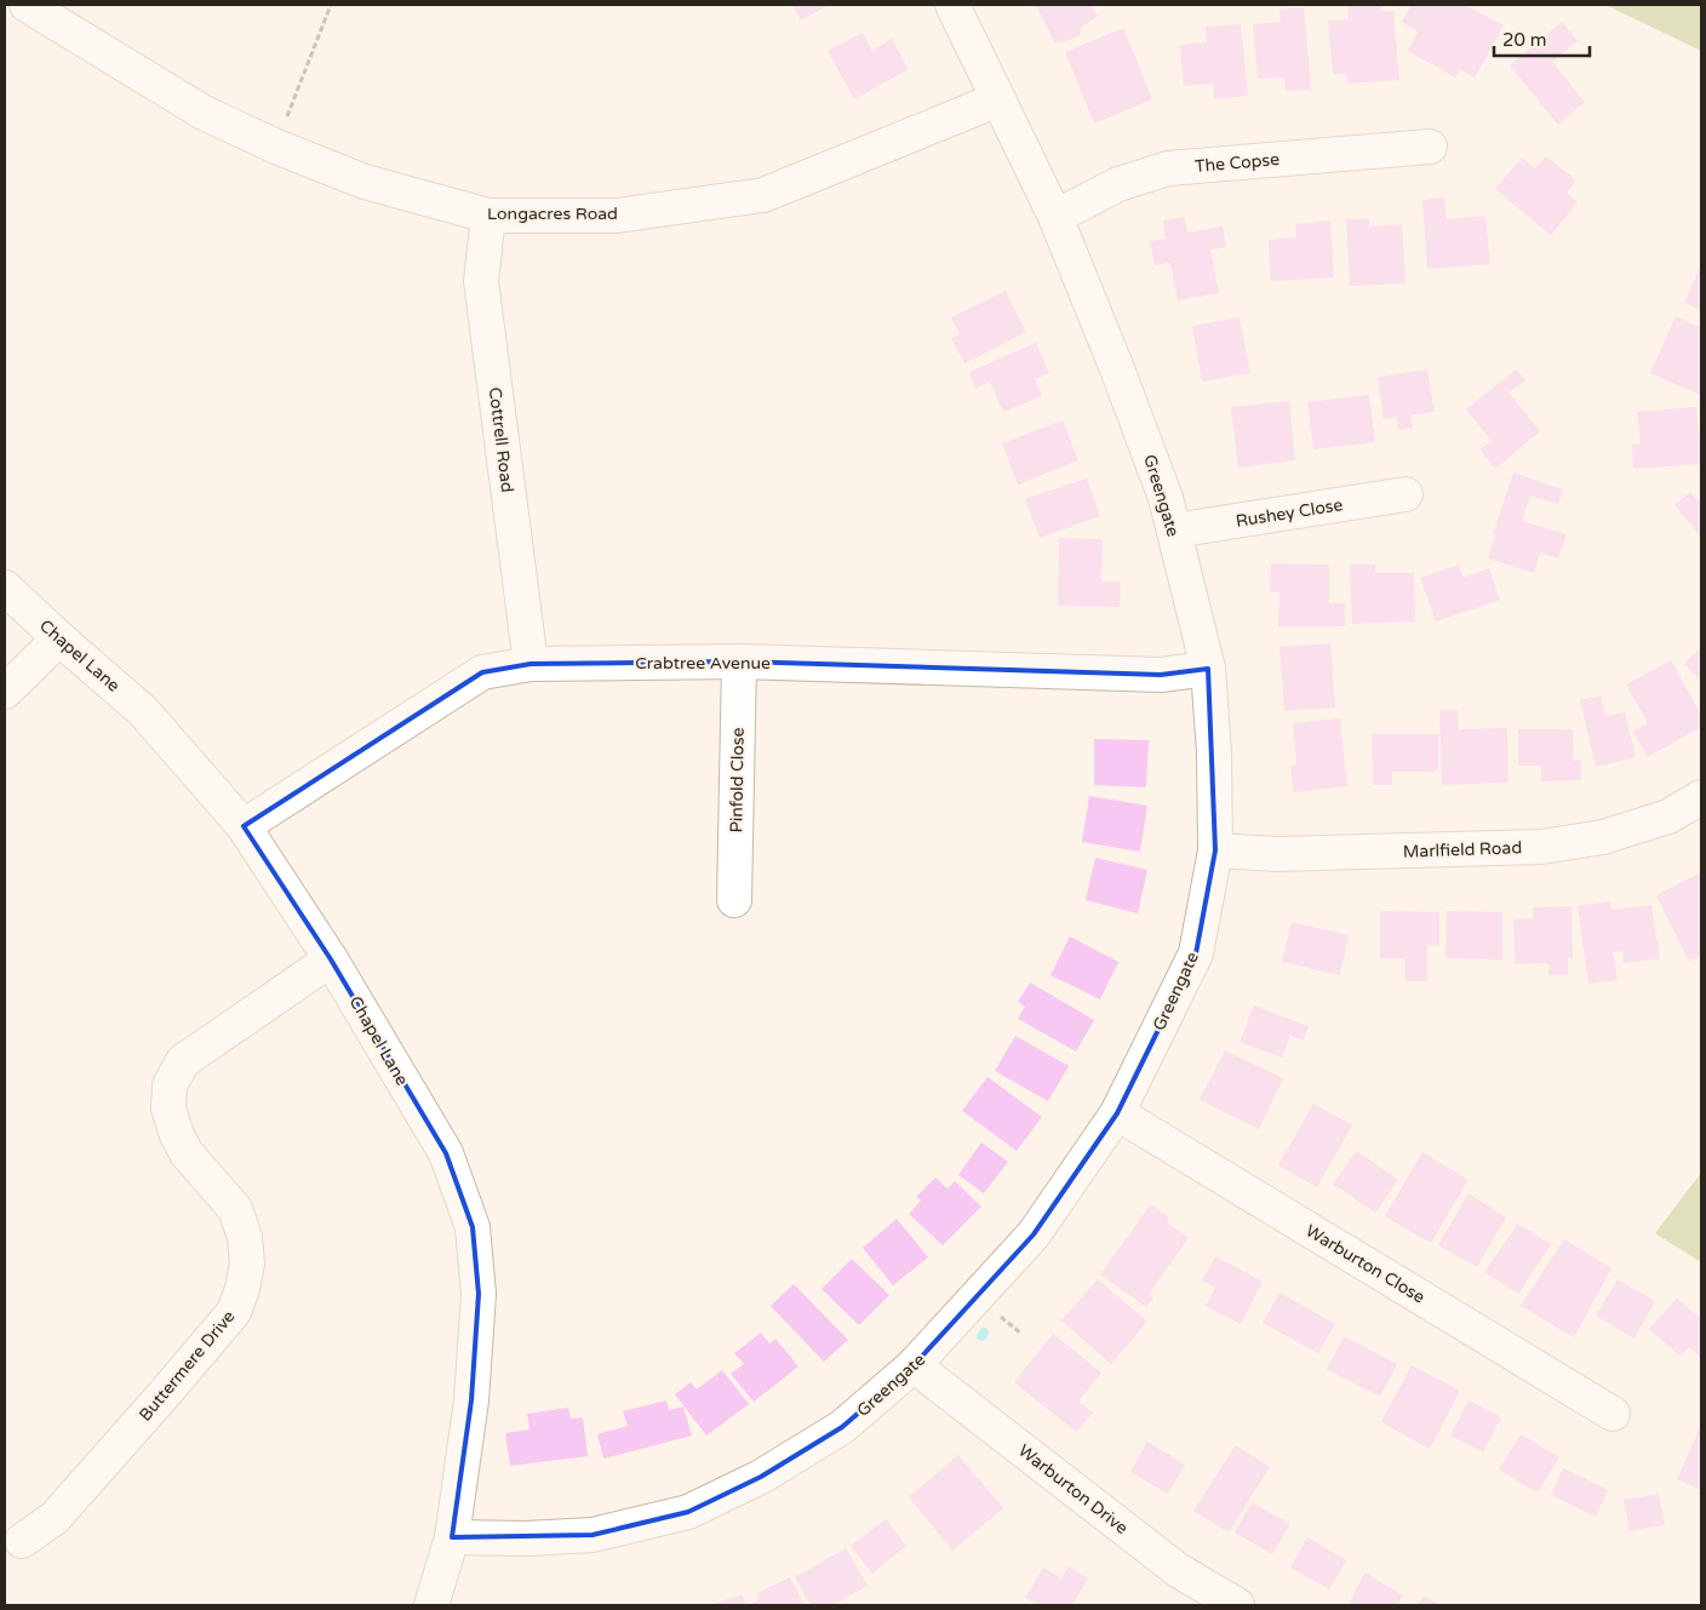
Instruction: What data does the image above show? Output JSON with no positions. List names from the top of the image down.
{
  "streets": {
    "street": [
      "The Copse",
      "Longacres Road",
      "Cottrell Road",
      "Greengate",
      "Rushey Close",
      "Chapel Lane",
      "Crabtree Avenue",
      "Pinfold Close",
      "Marlfield Road",
      "Warburton Close",
      "Buttermere Drive",
      "Warburton Drive"
    ]
  },
  "crossings": [
    ["The Copse", "Greengate"],
    ["Longacres Road", "Cottrell Road"],
    ["Longacres Road", "Greengate"],
    ["Cottrell Road", "Crabtree Avenue"],
    ["Greengate", "Rushey Close"],
    ["Greengate", "Chapel Lane"],
    ["Greengate", "Crabtree Avenue"],
    ["Greengate", "Marlfield Road"],
    ["Greengate", "Warburton Close"],
    ["Greengate", "Warburton Drive"],
    ["Chapel Lane", "Crabtree Avenue"],
    ["Chapel Lane", "Buttermere Drive"],
    ["Crabtree Avenue", "Pinfold Close"]
  ],
  "scale_bar": "20 m"
}
